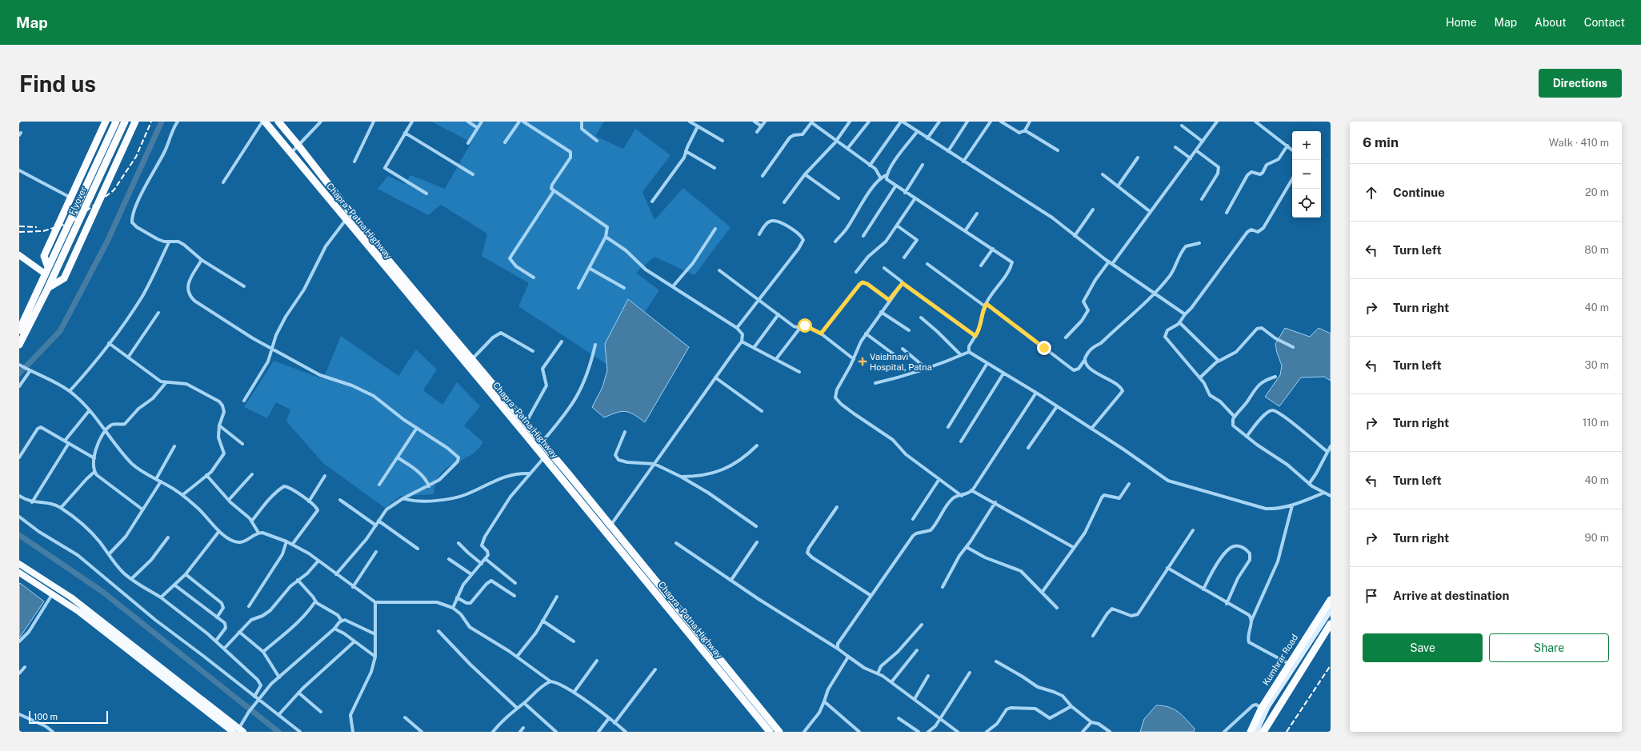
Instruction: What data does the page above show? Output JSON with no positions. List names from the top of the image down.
{
  "streets": {
    "highway": ["Flyover", "Chapra - Patna Highway", "Kumhrar Road"]
  },
  "places": {
    "health": ["Vaishnavi Hospital, Patna"]
  },
  "scale_bar": "100 m",
  "page": {
    "header": "Map",
    "nav": [
      "Home",
      "Map",
      "About",
      "Contact"
    ],
    "buttons": [
      "Directions",
      ["Save", "Share"]
    ],
    "title": "Find us",
    "heading": ["6 min", "Walk · 410 m"],
    "map_buttons": ["+", "−"],
    "list": [
      ["Continue", "20 m"],
      ["Turn left", "80 m"],
      ["Turn right", "40 m"],
      ["Turn left", "30 m"],
      ["Turn right", "110 m"],
      ["Turn left", "40 m"],
      ["Turn right", "90 m"],
      "Arrive at destination"
    ],
    "scale": "100 m"
  }
}
